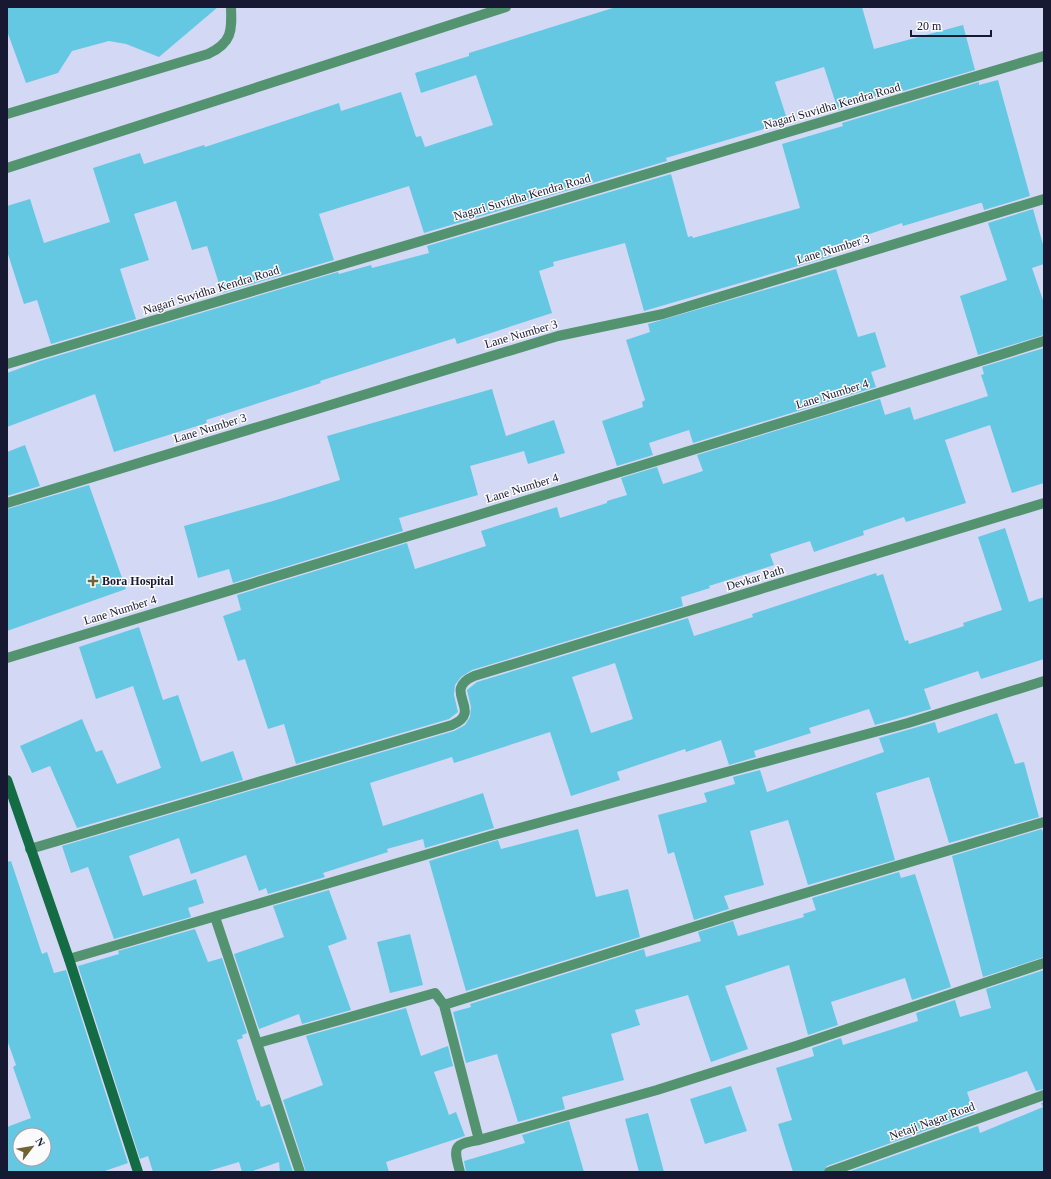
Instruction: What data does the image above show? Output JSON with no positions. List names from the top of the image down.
{
  "streets": {
    "street": [
      "Nagari Suvidha Kendra Road",
      "Lane Number 3",
      "Lane Number 4",
      "Devkar Path",
      "Netaji Nagar Road"
    ]
  },
  "places": {
    "health": ["Bora Hospital"]
  },
  "scale_bar": "20 m",
  "north": "top right"
}
